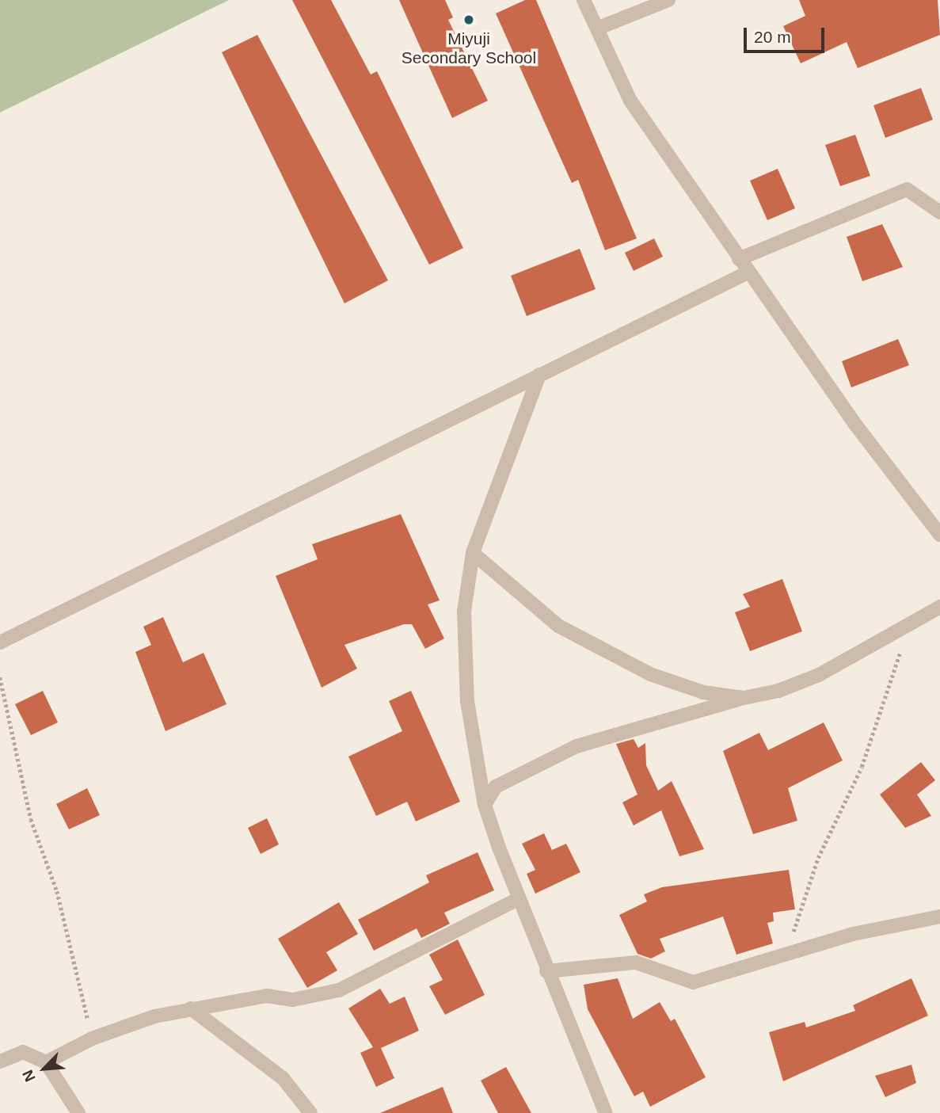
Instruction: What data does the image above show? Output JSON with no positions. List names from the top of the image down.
{
  "places": ["Miyuji Secondary School"],
  "scale_bar": "20 m",
  "north": "bottom left"
}
